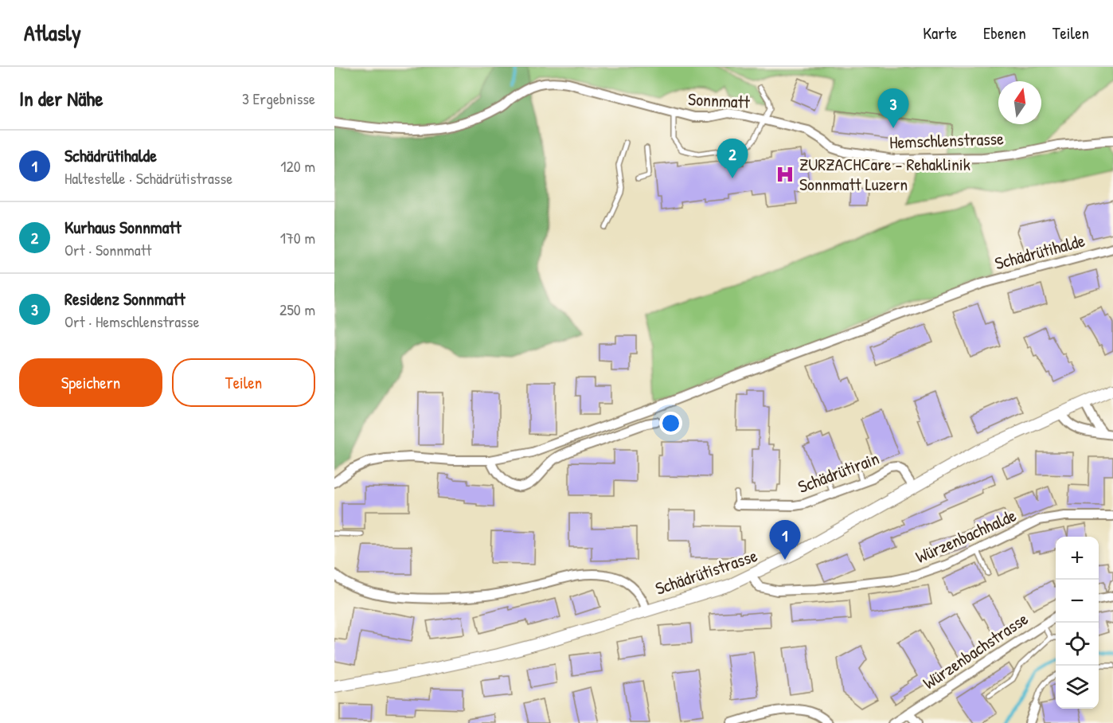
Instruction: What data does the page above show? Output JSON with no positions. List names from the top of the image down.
{
  "streets": {
    "main road": ["Schädrütistrasse"],
    "street": [
      "Sonnmatt",
      "Hemschlenstrasse",
      "Schädrütihalde",
      "Schädrütirain",
      "Würzenbachhalde",
      "Würzenbachstrasse"
    ]
  },
  "crossings": [
    ["Sonnmatt", "Hemschlenstrasse"],
    ["Schädrütirain", "Schädrütistrasse"],
    ["Würzenbachhalde", "Schädrütistrasse"]
  ],
  "places": {
    "hospital": ["ZURZACHCare - Rehaklinik Sonnmatt Luzern"]
  },
  "north": "top",
  "page": {
    "header": "Atlasly",
    "nav": ["Karte", "Ebenen", "Teilen"],
    "heading": ["In der Nähe", "3 Ergebnisse"],
    "pins": ["3", "2", "1"],
    "list": [
      {
        "mark": "1",
        "name": "Schädrütihalde",
        "note": "Haltestelle · Schädrütistrasse",
        "value": "120 m"
      },
      {
        "mark": "2",
        "name": "Kurhaus Sonnmatt",
        "note": "Ort · Sonnmatt",
        "value": "170 m"
      },
      {
        "mark": "3",
        "name": "Residenz Sonnmatt",
        "note": "Ort · Hemschlenstrasse",
        "value": "250 m"
      }
    ],
    "buttons": ["Speichern", "Teilen"],
    "map_buttons": ["+", "−"]
  }
}
